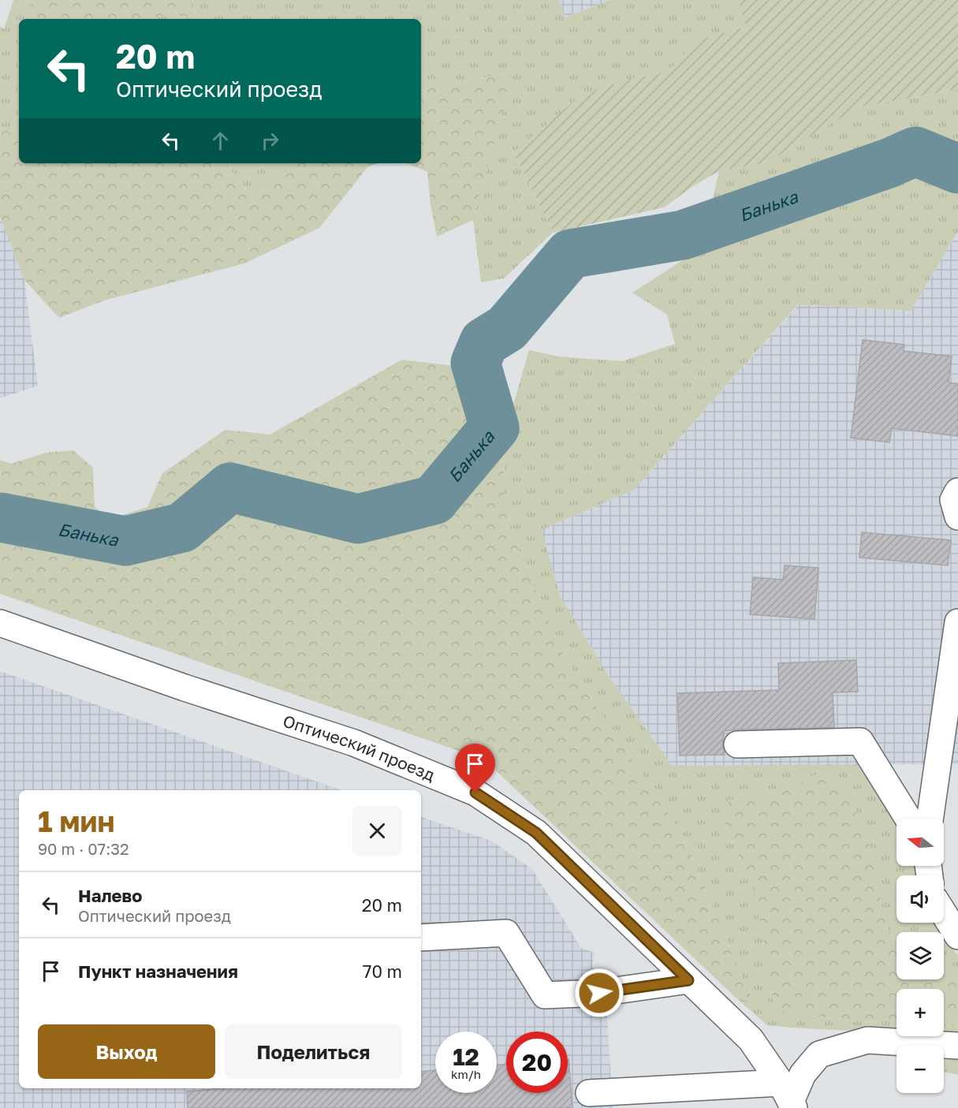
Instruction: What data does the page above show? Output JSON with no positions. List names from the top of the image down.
{
  "streets": {
    "street": ["Оптический проезд"]
  },
  "water": ["Банька"],
  "north": "left",
  "page": {
    "turn": ["20 m", "Оптический проезд"],
    "heading": ["1 мин", "90 m · 07:32"],
    "map_buttons": ["+", "−"],
    "list": [
      {
        "name": "Налево",
        "note": "Оптический проезд",
        "value": "20 m"
      },
      {
        "name": "Пункт назначения",
        "value": "70 m"
      }
    ],
    "buttons": ["Выход", "Поделиться"],
    "speed": "12 km/h",
    "limit": "20"
  }
}
